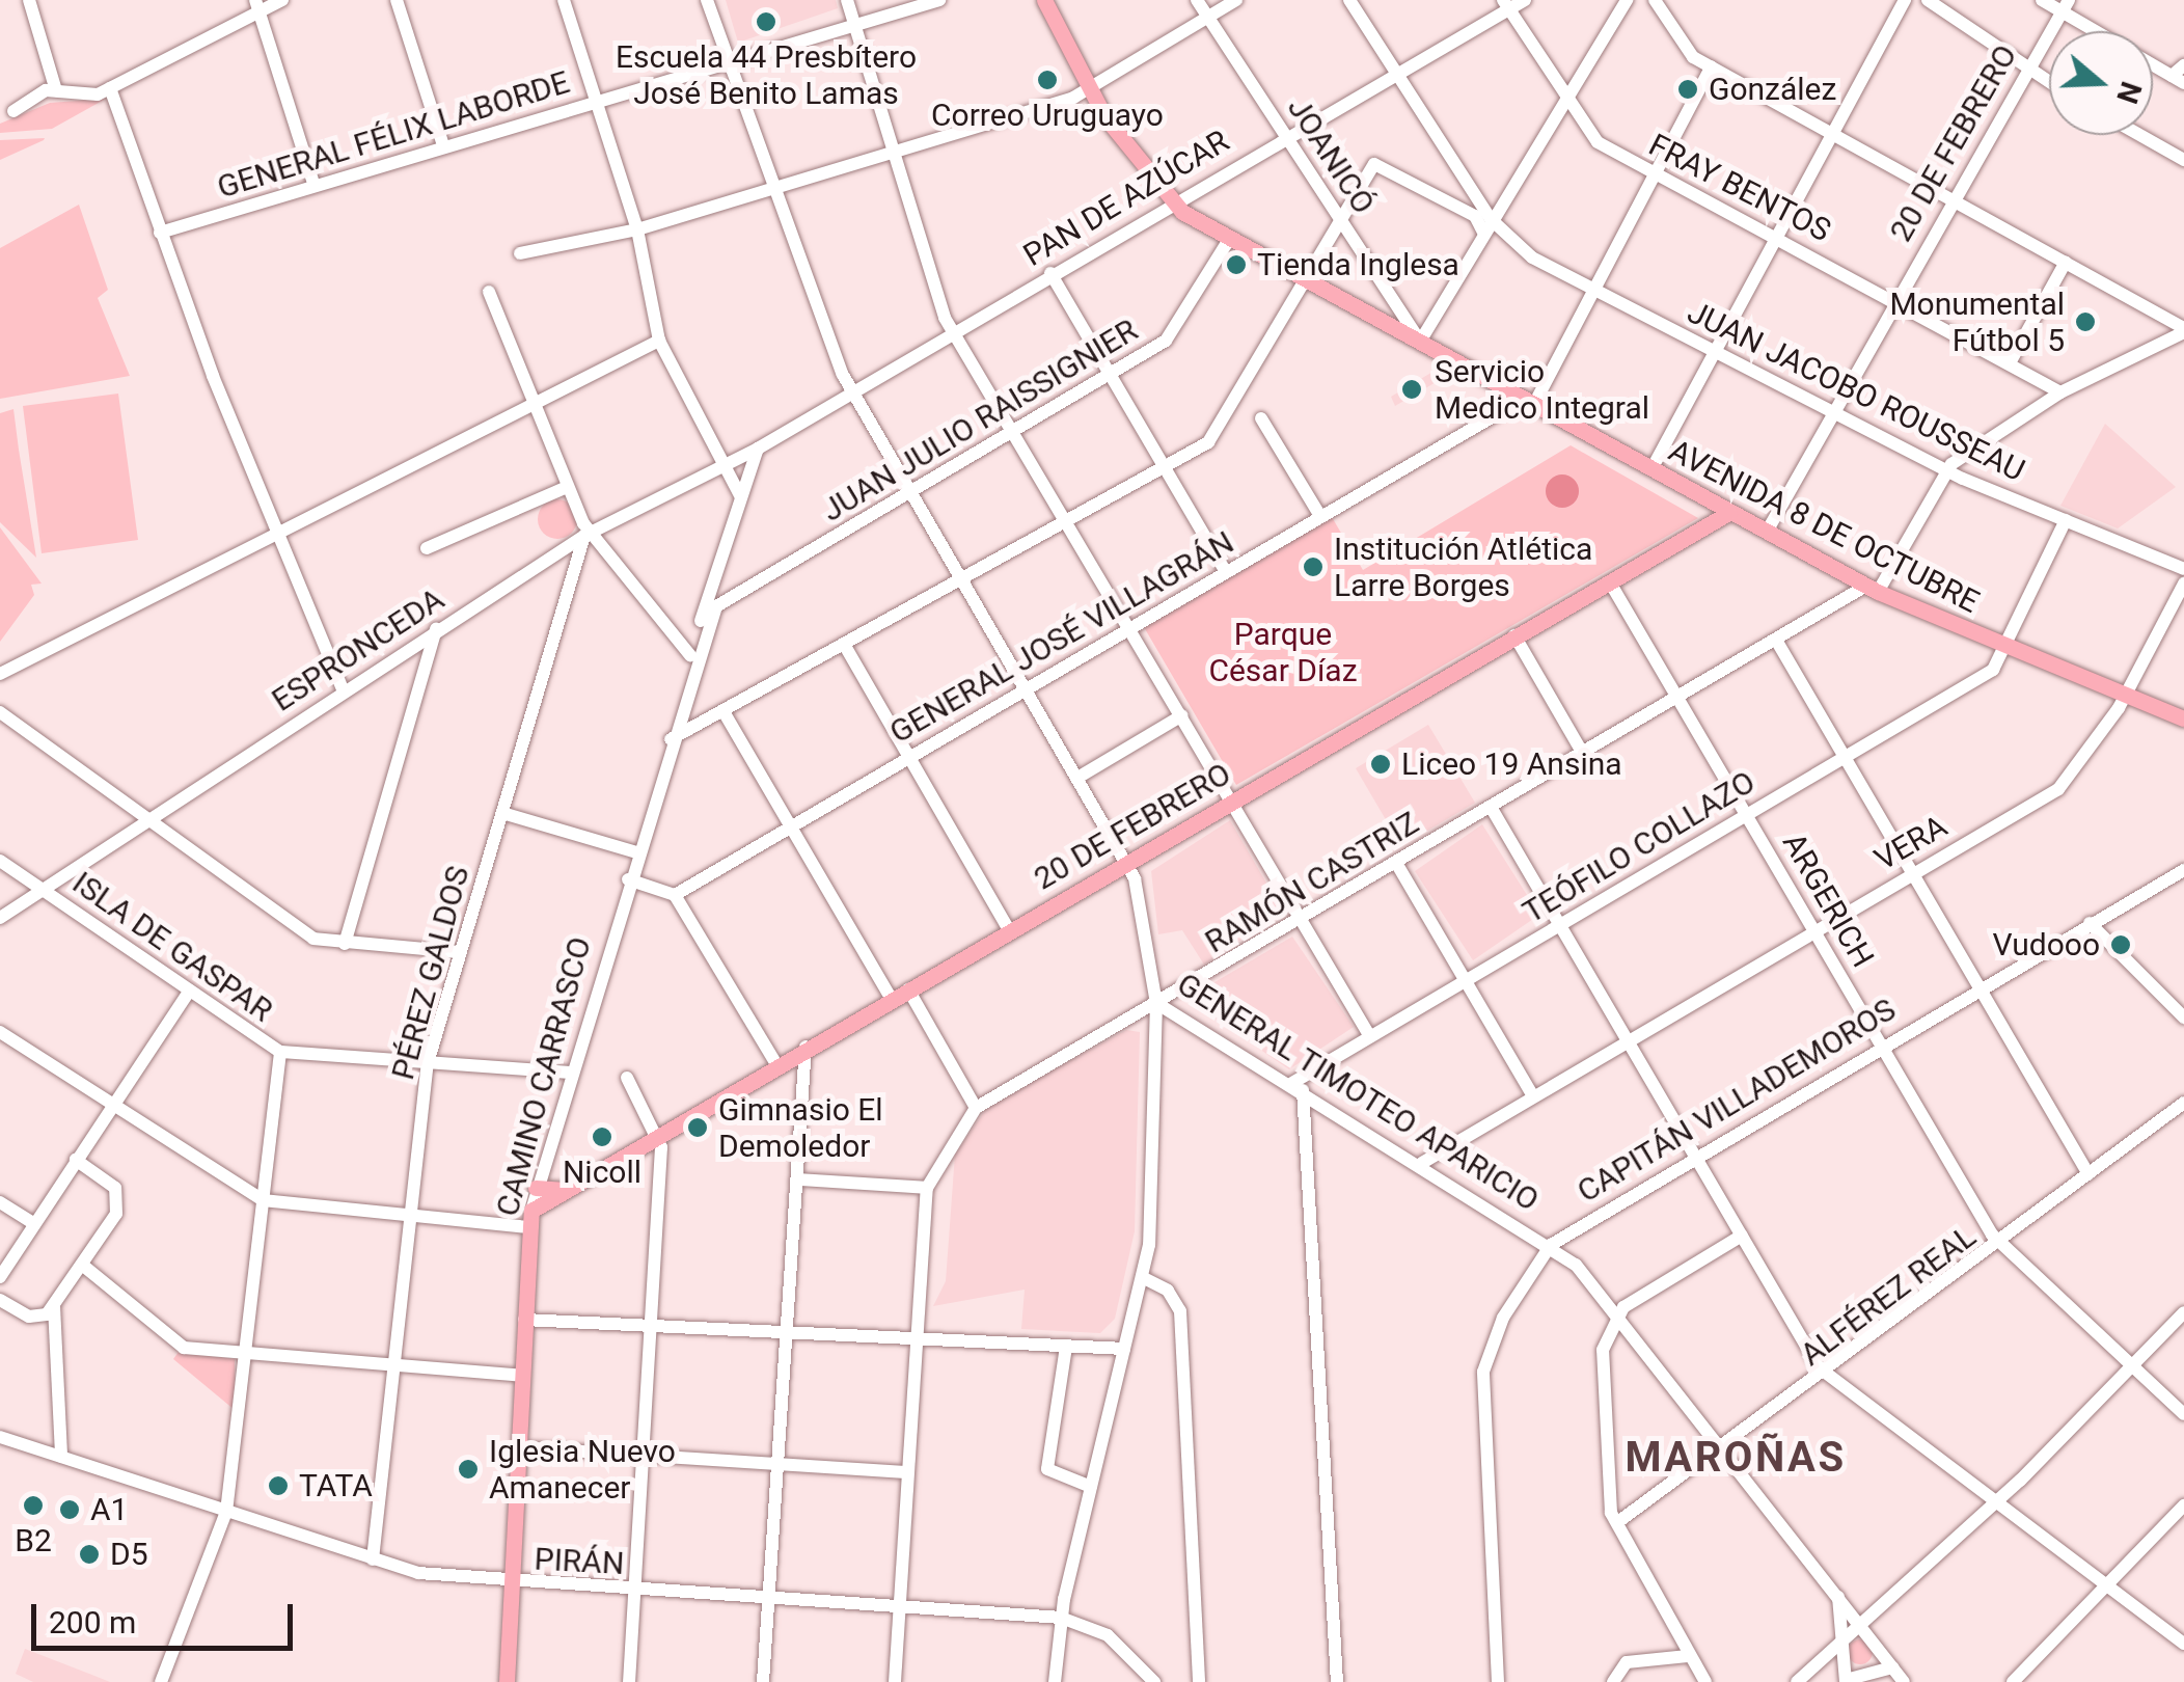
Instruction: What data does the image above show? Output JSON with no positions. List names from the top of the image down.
{
  "streets": {
    "main road": ["20 DE FEBRERO", "AVENIDA 8 DE OCTUBRE", "CAMINO CARRASCO"],
    "street": [
      "GENERAL FÉLIX LABORDE",
      "JOANICÓ",
      "FRAY BENTOS",
      "PAN DE AZÚCAR",
      "JUAN JACOBO ROUSSEAU",
      "JUAN JULIO RAISSIGNIER",
      "GENERAL JOSÉ VILLAGRÁN",
      "ESPRONCEDA",
      "VERA",
      "TEÓFILO COLLAZO",
      "RAMÓN CASTRIZ",
      "ARGERICH",
      "ISLA DE GASPAR",
      "PÉREZ GALDOS",
      "GENERAL TIMOTEO APARICIO",
      "CAPITÁN VILLADEMOROS",
      "ALFÉREZ REAL",
      "PIRÁN"
    ]
  },
  "crossings": [
    ["GENERAL FÉLIX LABORDE", "GENERAL TIMOTEO APARICIO"],
    ["20 DE FEBRERO", "FRAY BENTOS"],
    ["20 DE FEBRERO", "JUAN JACOBO ROUSSEAU"],
    ["20 DE FEBRERO", "AVENIDA 8 DE OCTUBRE"],
    ["20 DE FEBRERO", "ARGERICH"],
    ["20 DE FEBRERO", "CAMINO CARRASCO"],
    ["20 DE FEBRERO", "GENERAL TIMOTEO APARICIO"],
    ["JOANICÓ", "PAN DE AZÚCAR"],
    ["JOANICÓ", "AVENIDA 8 DE OCTUBRE"],
    ["FRAY BENTOS", "PAN DE AZÚCAR"],
    ["PAN DE AZÚCAR", "JUAN JACOBO ROUSSEAU"],
    ["PAN DE AZÚCAR", "AVENIDA 8 DE OCTUBRE"],
    ["PAN DE AZÚCAR", "ESPRONCEDA"],
    ["PAN DE AZÚCAR", "CAMINO CARRASCO"],
    ["PAN DE AZÚCAR", "GENERAL TIMOTEO APARICIO"],
    ["JUAN JACOBO ROUSSEAU", "TEÓFILO COLLAZO"],
    ["JUAN JULIO RAISSIGNIER", "AVENIDA 8 DE OCTUBRE"],
    ["JUAN JULIO RAISSIGNIER", "CAMINO CARRASCO"],
    ["JUAN JULIO RAISSIGNIER", "GENERAL TIMOTEO APARICIO"],
    ["AVENIDA 8 DE OCTUBRE", "GENERAL JOSÉ VILLAGRÁN"],
    ["AVENIDA 8 DE OCTUBRE", "VERA"],
    ["AVENIDA 8 DE OCTUBRE", "TEÓFILO COLLAZO"],
    ["AVENIDA 8 DE OCTUBRE", "RAMÓN CASTRIZ"],
    ["GENERAL JOSÉ VILLAGRÁN", "GENERAL TIMOTEO APARICIO"],
    ["ESPRONCEDA", "ISLA DE GASPAR"],
    ["ESPRONCEDA", "PÉREZ GALDOS"],
    ["ESPRONCEDA", "CAMINO CARRASCO"],
    ["VERA", "ARGERICH"],
    ["VERA", "GENERAL TIMOTEO APARICIO"],
    ["TEÓFILO COLLAZO", "ARGERICH"],
    ["TEÓFILO COLLAZO", "GENERAL TIMOTEO APARICIO"],
    ["RAMÓN CASTRIZ", "ARGERICH"],
    ["RAMÓN CASTRIZ", "GENERAL TIMOTEO APARICIO"],
    ["ARGERICH", "CAPITÁN VILLADEMOROS"],
    ["ARGERICH", "ALFÉREZ REAL"],
    ["ISLA DE GASPAR", "PÉREZ GALDOS"],
    ["ISLA DE GASPAR", "CAMINO CARRASCO"],
    ["PÉREZ GALDOS", "PIRÁN"],
    ["CAMINO CARRASCO", "PIRÁN"],
    ["GENERAL TIMOTEO APARICIO", "CAPITÁN VILLADEMOROS"],
    ["GENERAL TIMOTEO APARICIO", "ALFÉREZ REAL"]
  ],
  "districts": ["MAROÑAS"],
  "parks": ["Parque César Díaz"],
  "places": [
    "Escuela 44 Presbítero José Benito Lamas",
    "Correo Uruguayo",
    "González",
    "Tienda Inglesa",
    "Monumental Fútbol 5",
    "Servicio Medico Integral",
    "Institución Atlética Larre Borges",
    "Liceo 19 Ansina",
    "Vudooo",
    "Gimnasio El Demoledor",
    "Nicoll",
    "Iglesia Nuevo Amanecer",
    "TATA",
    "B2",
    "A1",
    "D5"
  ],
  "scale_bar": "200 m",
  "north": "right"
}
